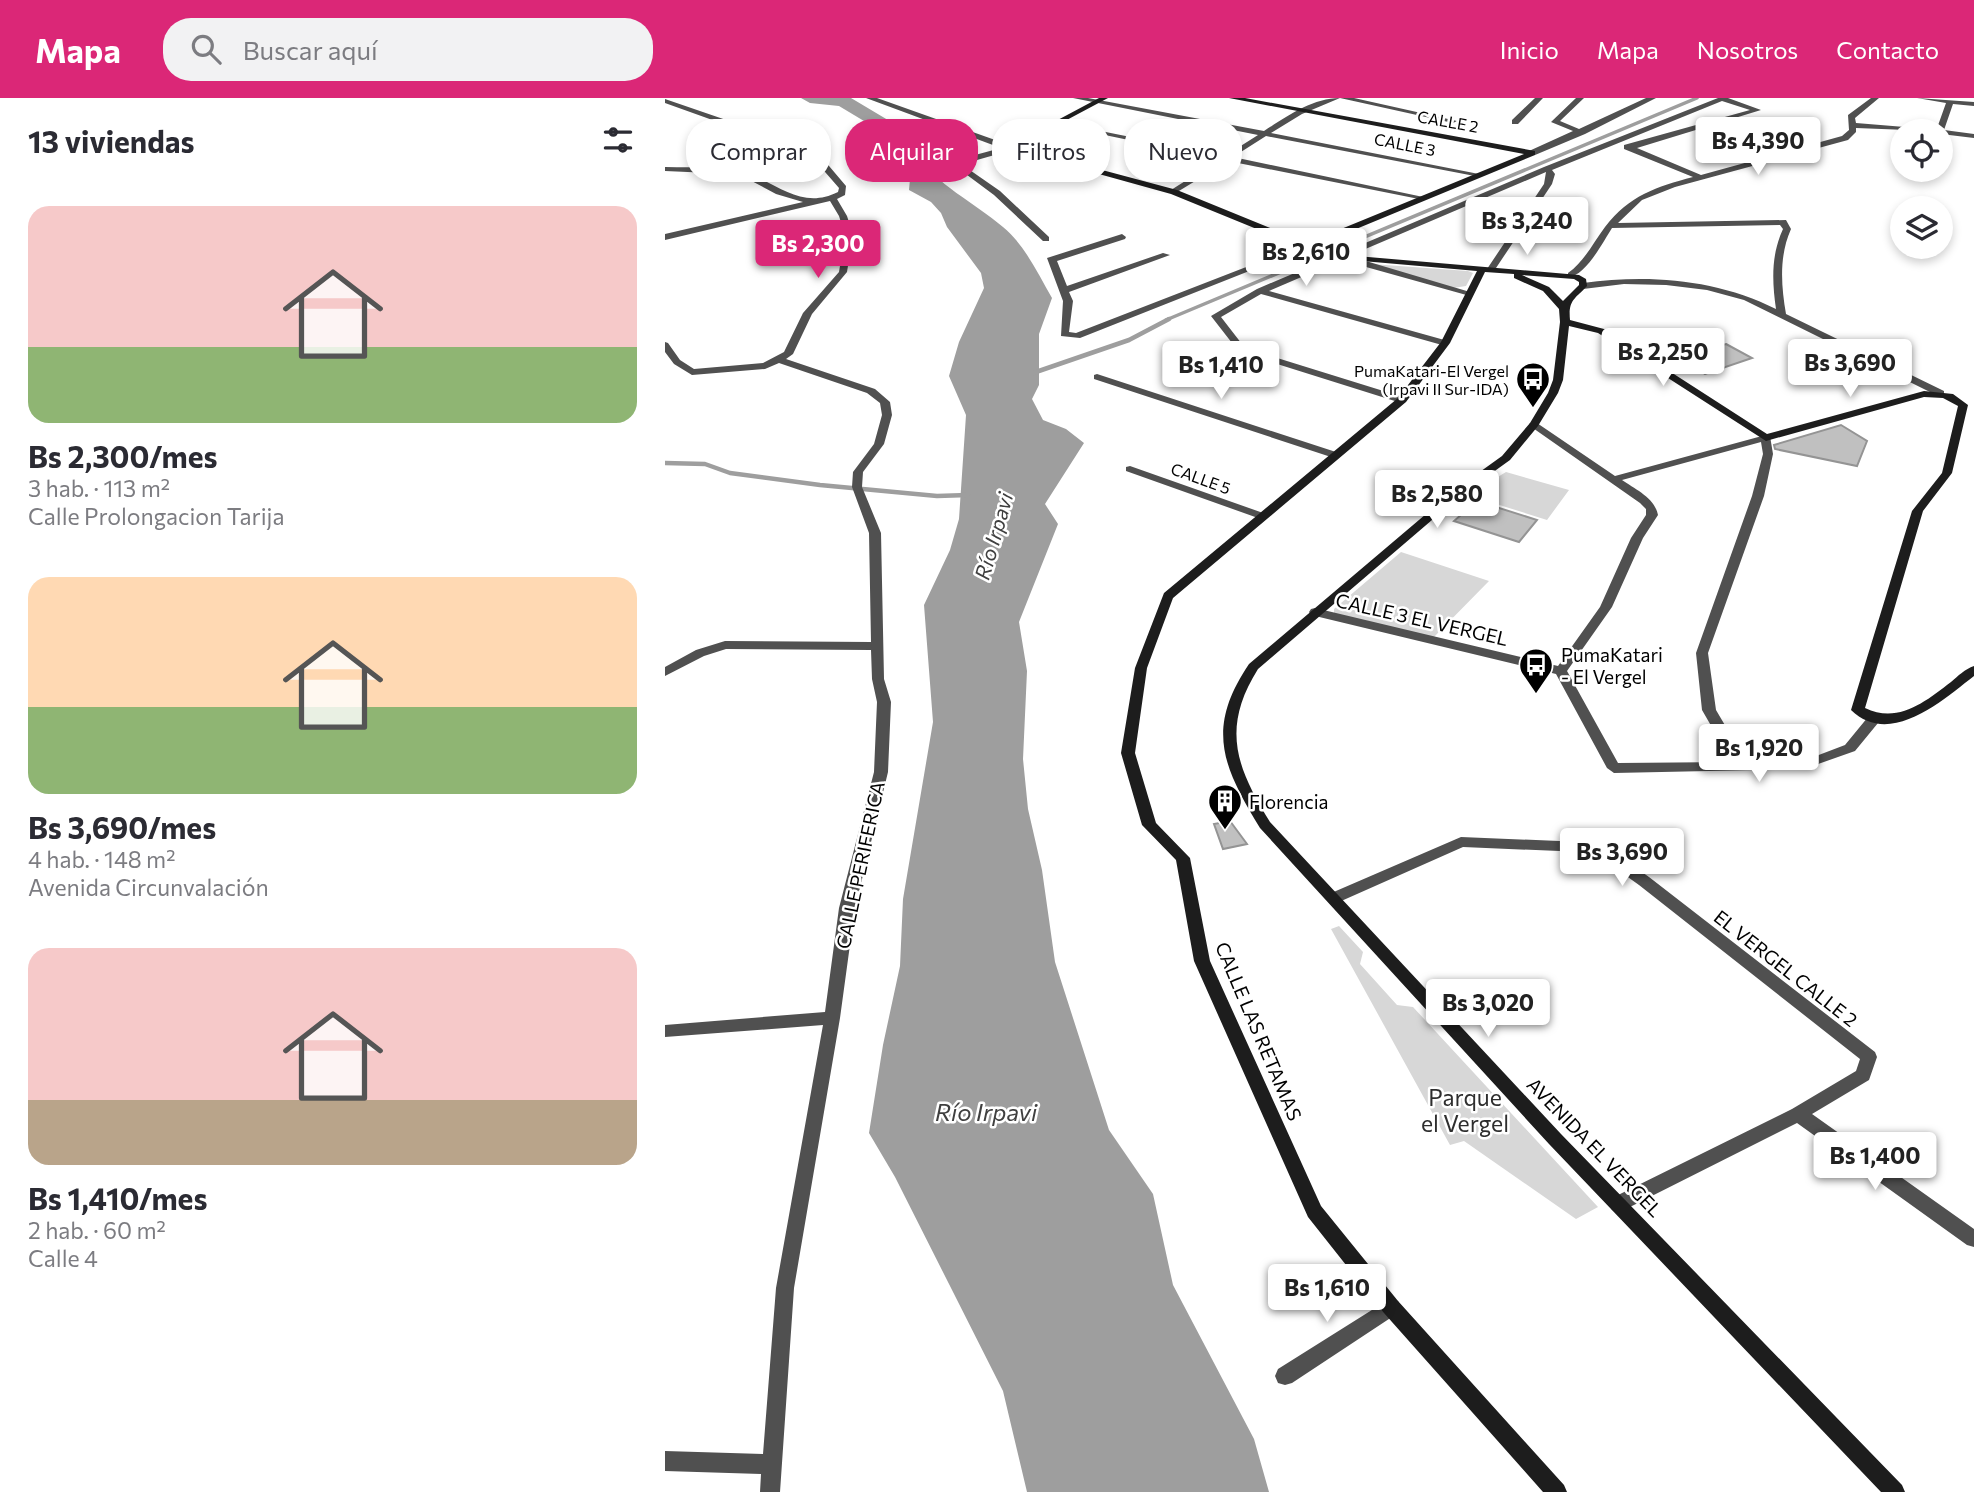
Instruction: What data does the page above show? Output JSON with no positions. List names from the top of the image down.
{
  "streets": {
    "main road": ["CALLE 2", "CALLE LAS RETAMAS", "AVENIDA EL VERGEL"],
    "street": [
      "CALLE 3",
      "CALLE 5",
      "CALLE 3 EL VERGEL",
      "CALLE PERIFERICA",
      "EL VERGEL CALLE 2"
    ]
  },
  "crossings": [
    ["CALLE 5", "CALLE LAS RETAMAS"],
    ["CALLE 3 EL VERGEL", "AVENIDA EL VERGEL"],
    ["EL VERGEL CALLE 2", "AVENIDA EL VERGEL"]
  ],
  "water": ["Río Irpavi"],
  "parks": ["Parque el Vergel"],
  "places": {
    "bus stop": ["PumaKatari-El Vergel (Irpavi II Sur-IDA)", "PumaKatari - El Vergel"],
    "building": ["Florencia"]
  },
  "page": {
    "header": "Mapa",
    "search": "Buscar aquí",
    "nav": [
      "Inicio",
      "Mapa",
      "Nosotros",
      "Contacto"
    ],
    "heading": "13 viviendas",
    "price": [
      "Bs 4,390",
      "Bs 3,240",
      "Bs 2,300",
      "Bs 2,610",
      "Bs 2,250",
      "Bs 3,690",
      "Bs 1,410",
      "Bs 2,580",
      "Bs 1,920",
      "Bs 3,690",
      "Bs 3,020",
      "Bs 1,400",
      "Bs 1,610"
    ],
    "chip": [
      "Comprar",
      "Alquilar",
      "Filtros",
      "Nuevo"
    ],
    "list": [
      {
        "name": "Bs 2,300/mes",
        "note": "3 hab. · 113 m² · Calle Prolongacion Tarija"
      },
      {
        "name": "Bs 3,690/mes",
        "note": "4 hab. · 148 m² · Avenida Circunvalación"
      },
      {
        "name": "Bs 1,410/mes",
        "note": "2 hab. · 60 m² · Calle 4"
      }
    ]
  }
}
